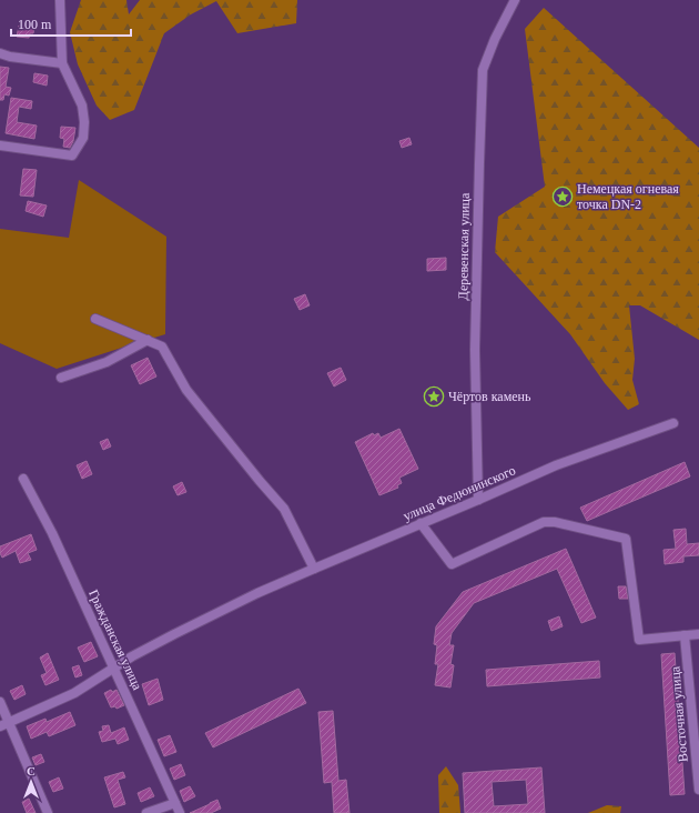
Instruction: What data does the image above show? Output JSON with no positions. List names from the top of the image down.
{
  "streets": {
    "street": [
      "Деревенская улица",
      "улица Федюнинского",
      "Гражданская улица",
      "Восточная улица"
    ]
  },
  "crossings": [
    ["Деревенская улица", "улица Федюнинского"],
    ["улица Федюнинского", "Гражданская улица"]
  ],
  "places": {
    "place": ["Немецкая огневая точка DN-2", "Чёртов камень"]
  },
  "scale_bar": "100 m",
  "north": "top"
}
